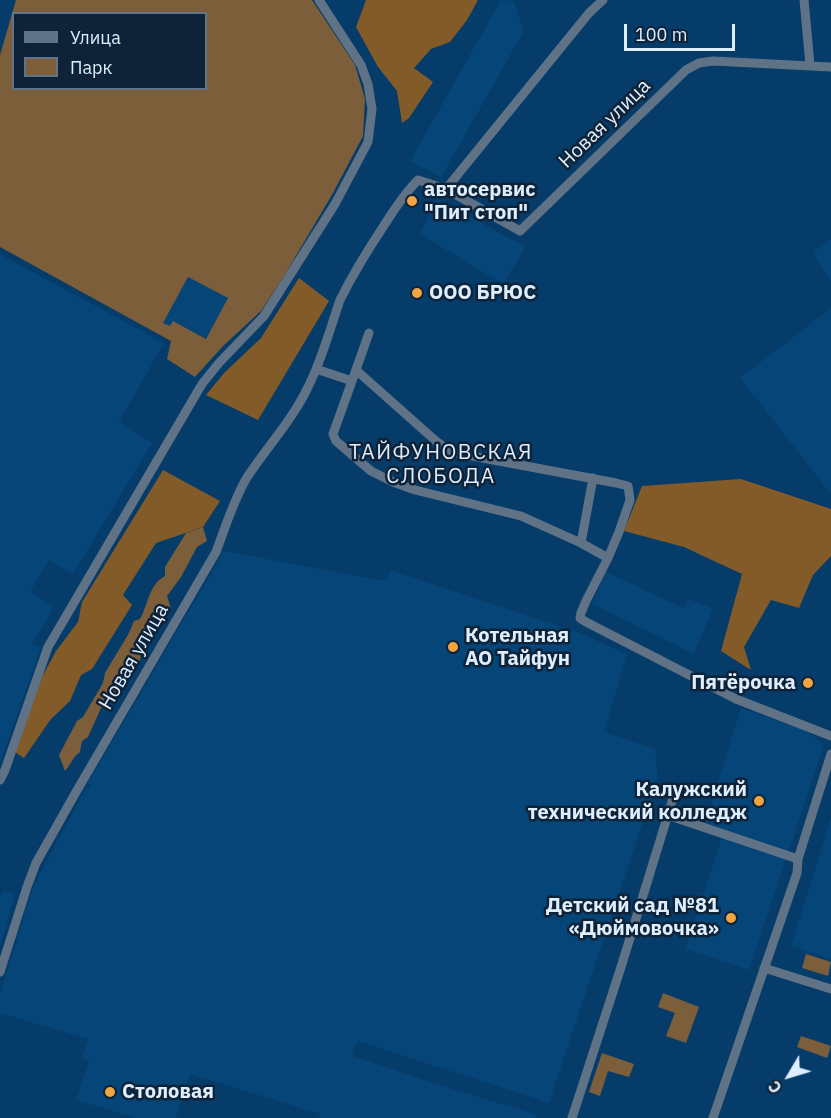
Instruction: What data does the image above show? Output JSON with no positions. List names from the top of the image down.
{
  "streets": {
    "street": ["Новая улица"]
  },
  "districts": ["ТАЙФУНОВСКАЯ СЛОБОДА"],
  "places": [
    "автосервис \"Пит стоп\"",
    "ООО БРЮС",
    "Котельная АО Тайфун",
    "Пятёрочка",
    "Калужский технический колледж",
    "Детский сад №81 «Дюймовочка»",
    "Столовая"
  ],
  "legend": ["Улица", "Парк"],
  "scale_bar": "100 m",
  "north": "bottom left"
}
